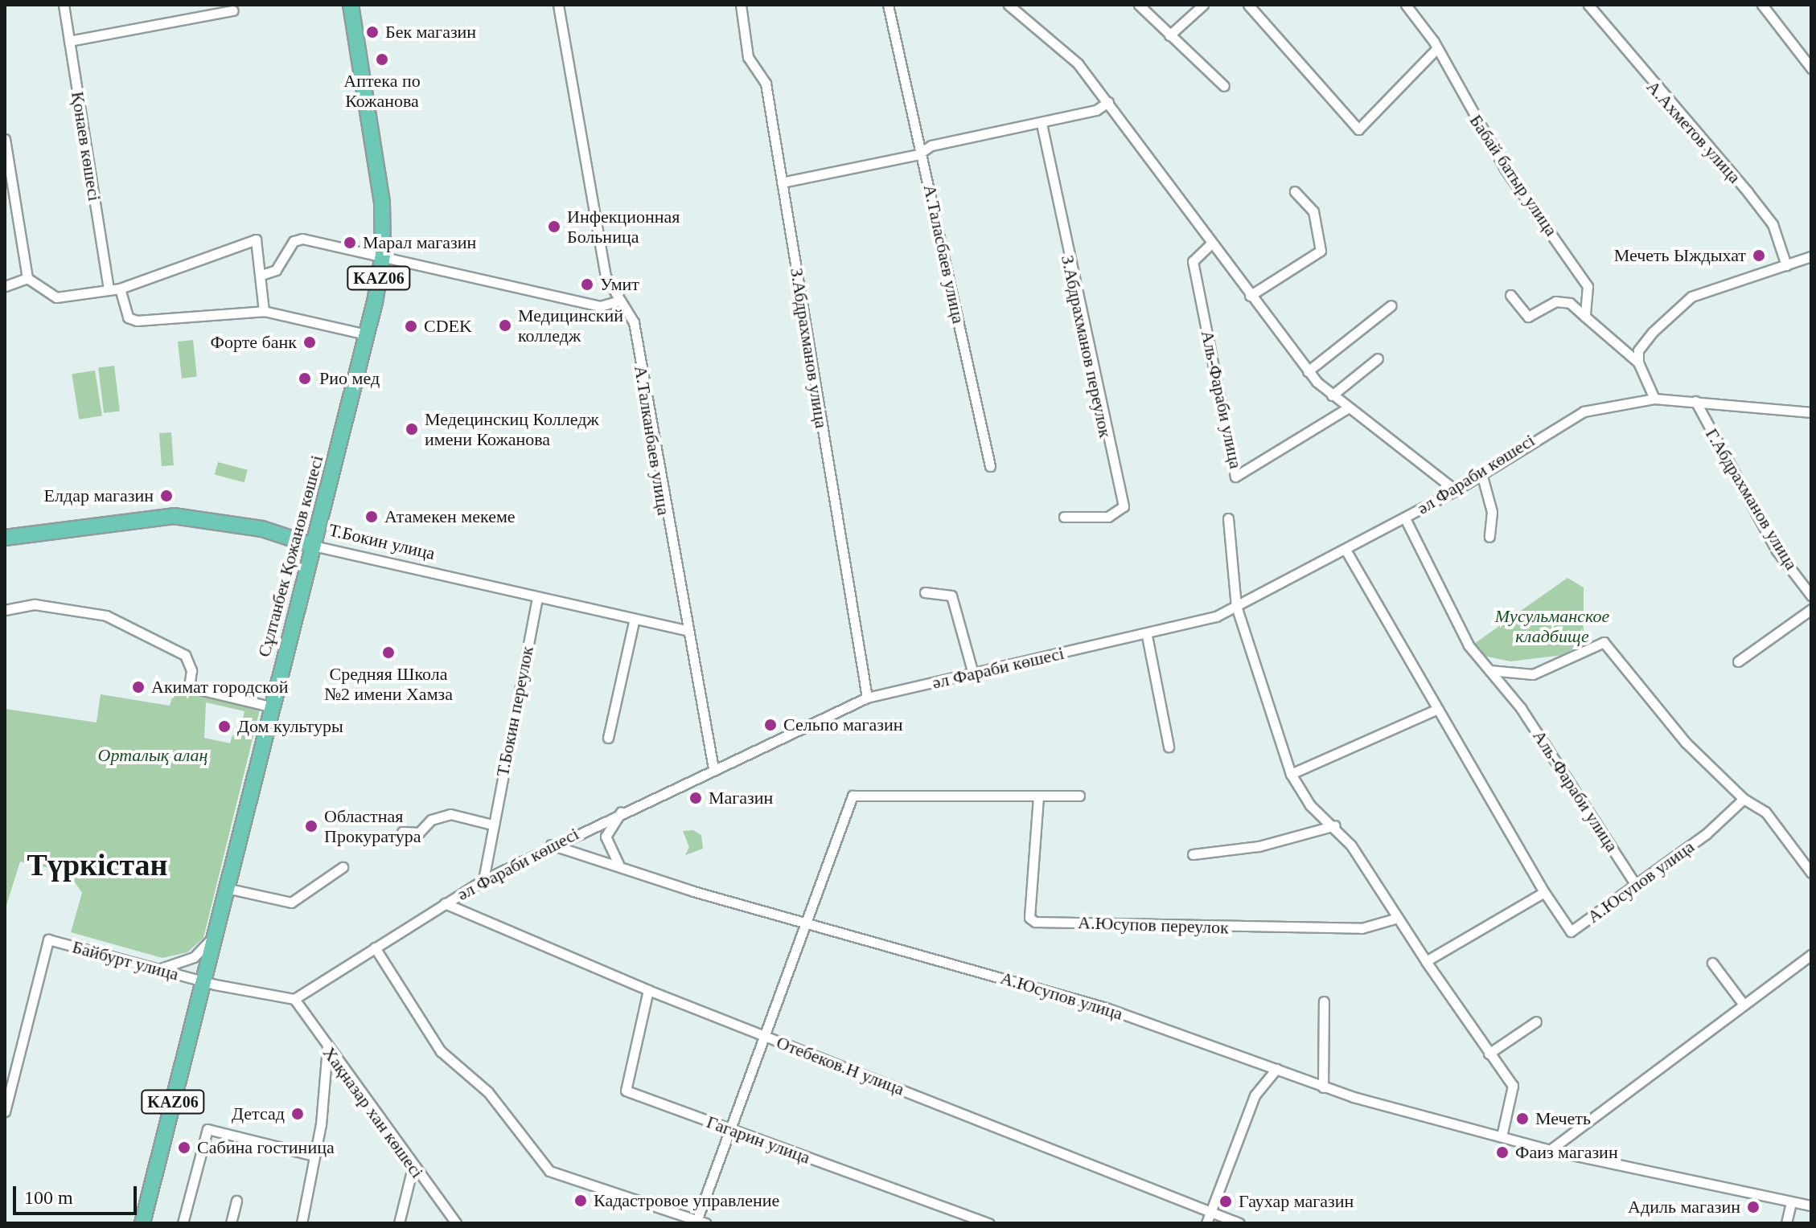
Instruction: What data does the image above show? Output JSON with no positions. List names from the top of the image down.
{
  "streets": {
    "main road": ["KАZ06", "Т.Бокин улица", "Сұлтанбек Қожанов көшесі"],
    "street": [
      "А.Ахметов улица",
      "Қонаев көшесі",
      "Бабай батыр улица",
      "А.Таласбаев улица",
      "З.Абдрахманов переулок",
      "З.Абдрахманов улица",
      "Аль-Фараби улица",
      "А.Талканбаев улица",
      "әл Фараби көшесі",
      "Г.Абдрахманов улица",
      "Т.Бокин переулок",
      "А.Юсупов улица",
      "А.Юсупов переулок",
      "Байбурт улица",
      "Отебеков.Н улица",
      "Хақназар хан көшесі",
      "Гагарин улица"
    ]
  },
  "crossings": [
    ["З.Абдрахманов улица", "әл Фараби көшесі"],
    ["Аль-Фараби улица", "әл Фараби көшесі"],
    ["Аль-Фараби улица", "А.Юсупов улица"],
    ["А.Талканбаев улица", "әл Фараби көшесі"],
    ["А.Талканбаев улица", "Т.Бокин улица"],
    ["әл Фараби көшесі", "Г.Абдрахманов улица"],
    ["әл Фараби көшесі", "А.Юсупов улица"],
    ["әл Фараби көшесі", "Отебеков.Н улица"],
    ["әл Фараби көшесі", "Хақназар хан көшесі"],
    ["Т.Бокин улица", "Сұлтанбек Қожанов көшесі"],
    ["Т.Бокин улица", "Т.Бокин переулок"],
    ["Сұлтанбек Қожанов көшесі", "Байбурт улица"],
    ["Отебеков.Н улица", "Гагарин улица"]
  ],
  "districts": ["Түркістан"],
  "parks": ["Мусульманское кладбище", "Орталық алаң"],
  "places": [
    "Бек магазин",
    "Аптека по Кожанова",
    "Инфекционная Больница",
    "Марал магазин",
    "Мечеть Ыждыхат",
    "Умит",
    "Медицинский колледж",
    "CDEK",
    "Форте банк",
    "Рио мед",
    "Медецинскиц Колледж имени Кожанова",
    "Елдар магазин",
    "Атамекен мекеме",
    "Средняя Школа №2 имени Хамза",
    "Акимат городской",
    "Сельпо магазин",
    "Дом культуры",
    "Магазин",
    "Областная Прокуратура",
    "Детсад",
    "Мечеть",
    "Сабина гостиница",
    "Фаиз магазин",
    "Кадастровое управление",
    "Гаухар магазин",
    "Адиль магазин"
  ],
  "scale_bar": "100 m"
}
